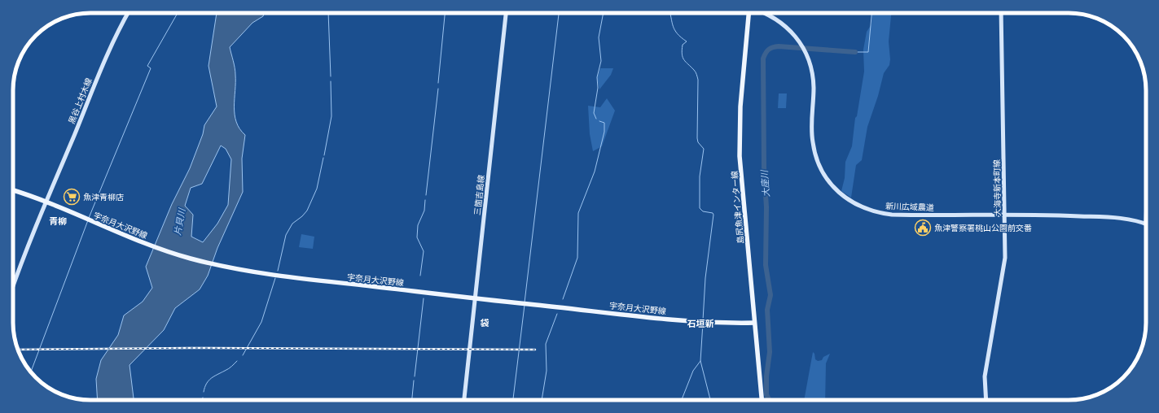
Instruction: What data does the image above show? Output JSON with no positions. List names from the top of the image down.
{
  "streets": {
    "main road": [
      "黒谷上村木線",
      "大海寺新本町線",
      "三箇吉島線",
      "新川広域農道",
      "島尻魚津インター線",
      "宇奈月大沢野線"
    ]
  },
  "crossings": [
    ["黒谷上村木線", "宇奈月大沢野線"],
    ["大海寺新本町線", "新川広域農道"],
    ["三箇吉島線", "宇奈月大沢野線"],
    ["島尻魚津インター線", "宇奈月大沢野線"]
  ],
  "districts": ["青柳", "袋", "石垣新"],
  "water": ["大座川", "片貝川"],
  "places": {
    "supermarket": ["魚津青柳店"],
    "public building": ["魚津警察署桃山公園前交番"]
  }
}
